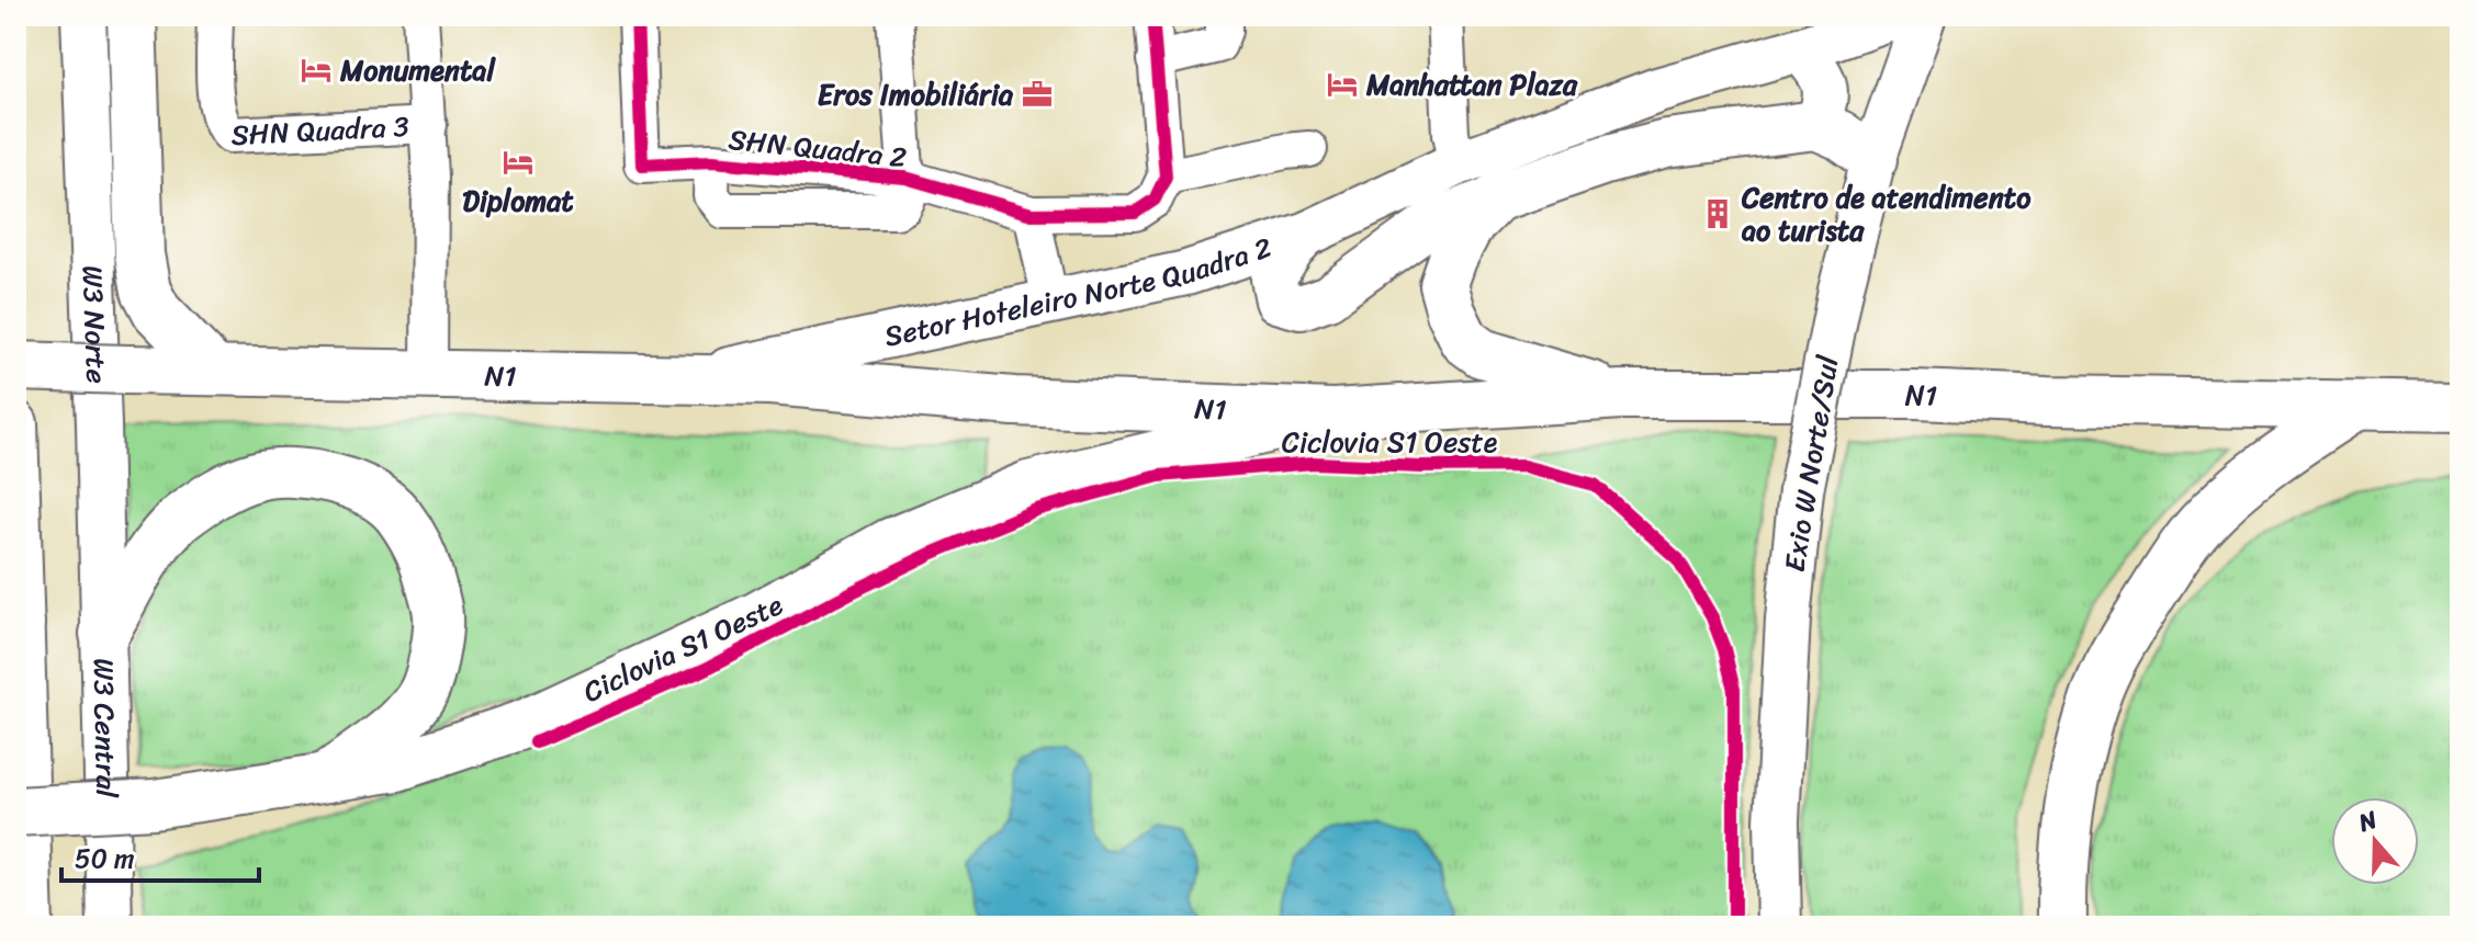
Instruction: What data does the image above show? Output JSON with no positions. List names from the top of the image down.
{
  "streets": {
    "highway": ["N1"],
    "main road": [
      "Setor Hoteleiro Norte Quadra 2",
      "W3 Norte",
      "Exio W Norte/Sul",
      "W3 Central"
    ],
    "street": ["SHN Quadra 3", "SHN Quadra 2"],
    "cycle path": ["Ciclovia S1 Oeste"]
  },
  "crossings": [
    ["SHN Quadra 3", "N1"],
    ["Setor Hoteleiro Norte Quadra 2", "N1"],
    ["W3 Norte", "W3 Central"]
  ],
  "places": {
    "hotel": ["Monumental", "Manhattan Plaza", "Diplomat"],
    "office": ["Eros Imobiliária"],
    "building": ["Centro de atendimento ao turista"]
  },
  "scale_bar": "50 m",
  "north": "top"
}
